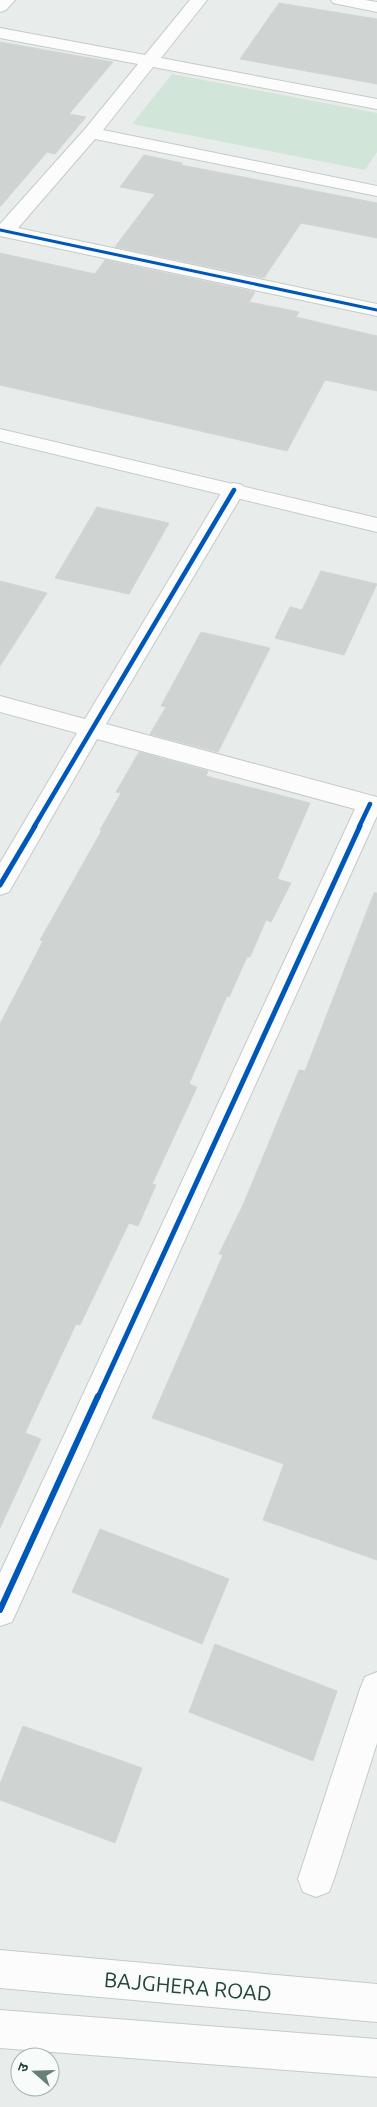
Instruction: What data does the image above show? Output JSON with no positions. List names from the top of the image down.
{
  "streets": {
    "street": ["BAJGHERA ROAD"]
  },
  "north": "left"
}
